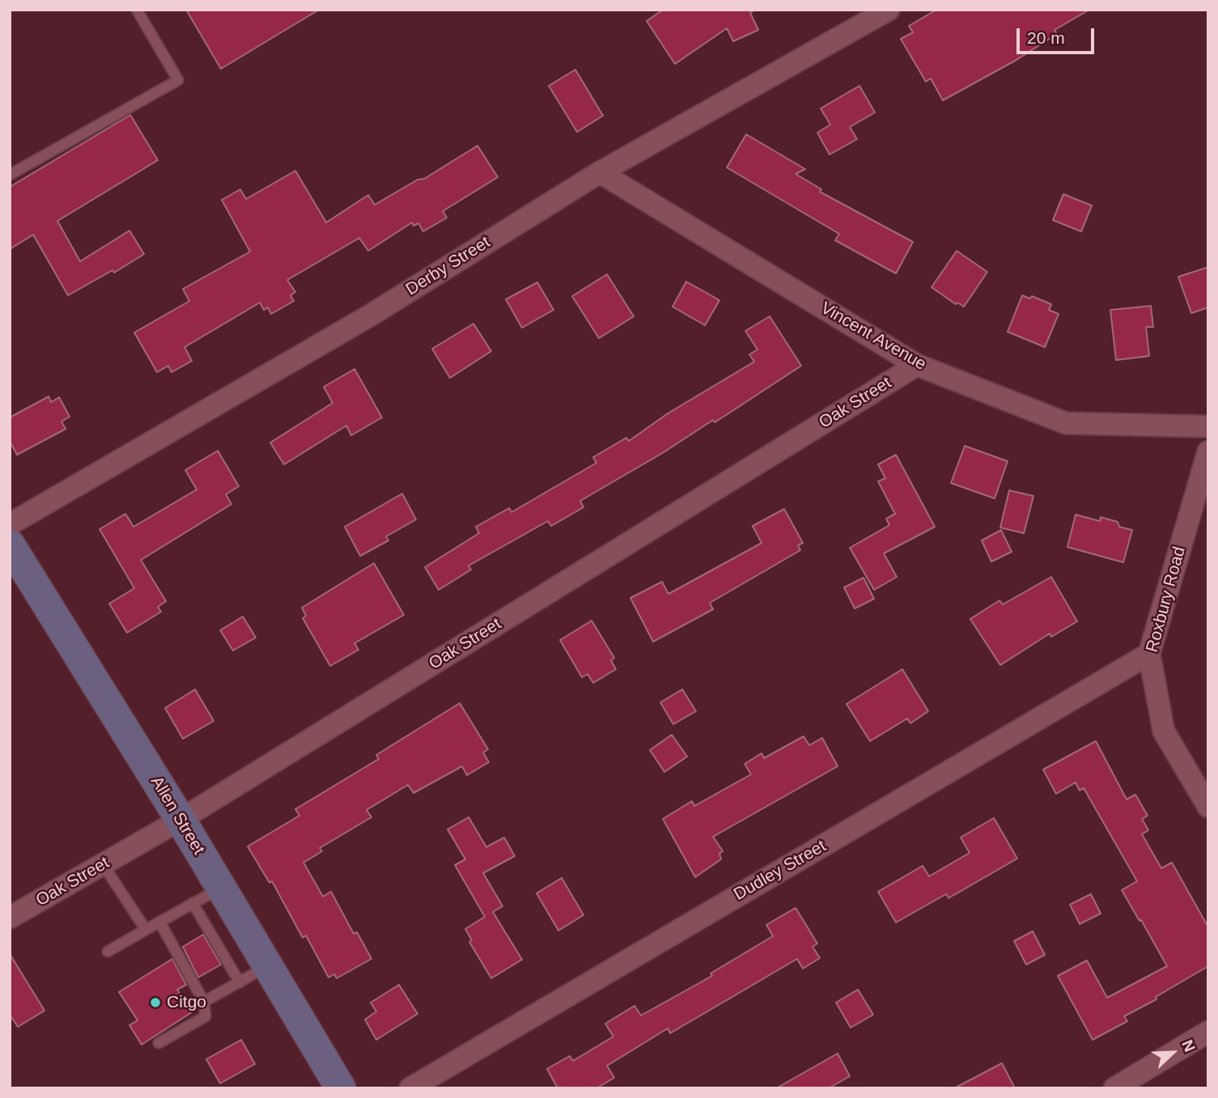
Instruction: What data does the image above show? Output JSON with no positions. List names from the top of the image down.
{
  "streets": {
    "street": [
      "Derby Street",
      "Vincent Avenue",
      "Oak Street",
      "Roxbury Road",
      "Allen Street",
      "Dudley Street"
    ]
  },
  "crossings": [
    ["Derby Street", "Vincent Avenue"],
    ["Vincent Avenue", "Oak Street"],
    ["Oak Street", "Allen Street"],
    ["Roxbury Road", "Dudley Street"]
  ],
  "places": ["Citgo"],
  "scale_bar": "20 m",
  "north": "top right"
}
